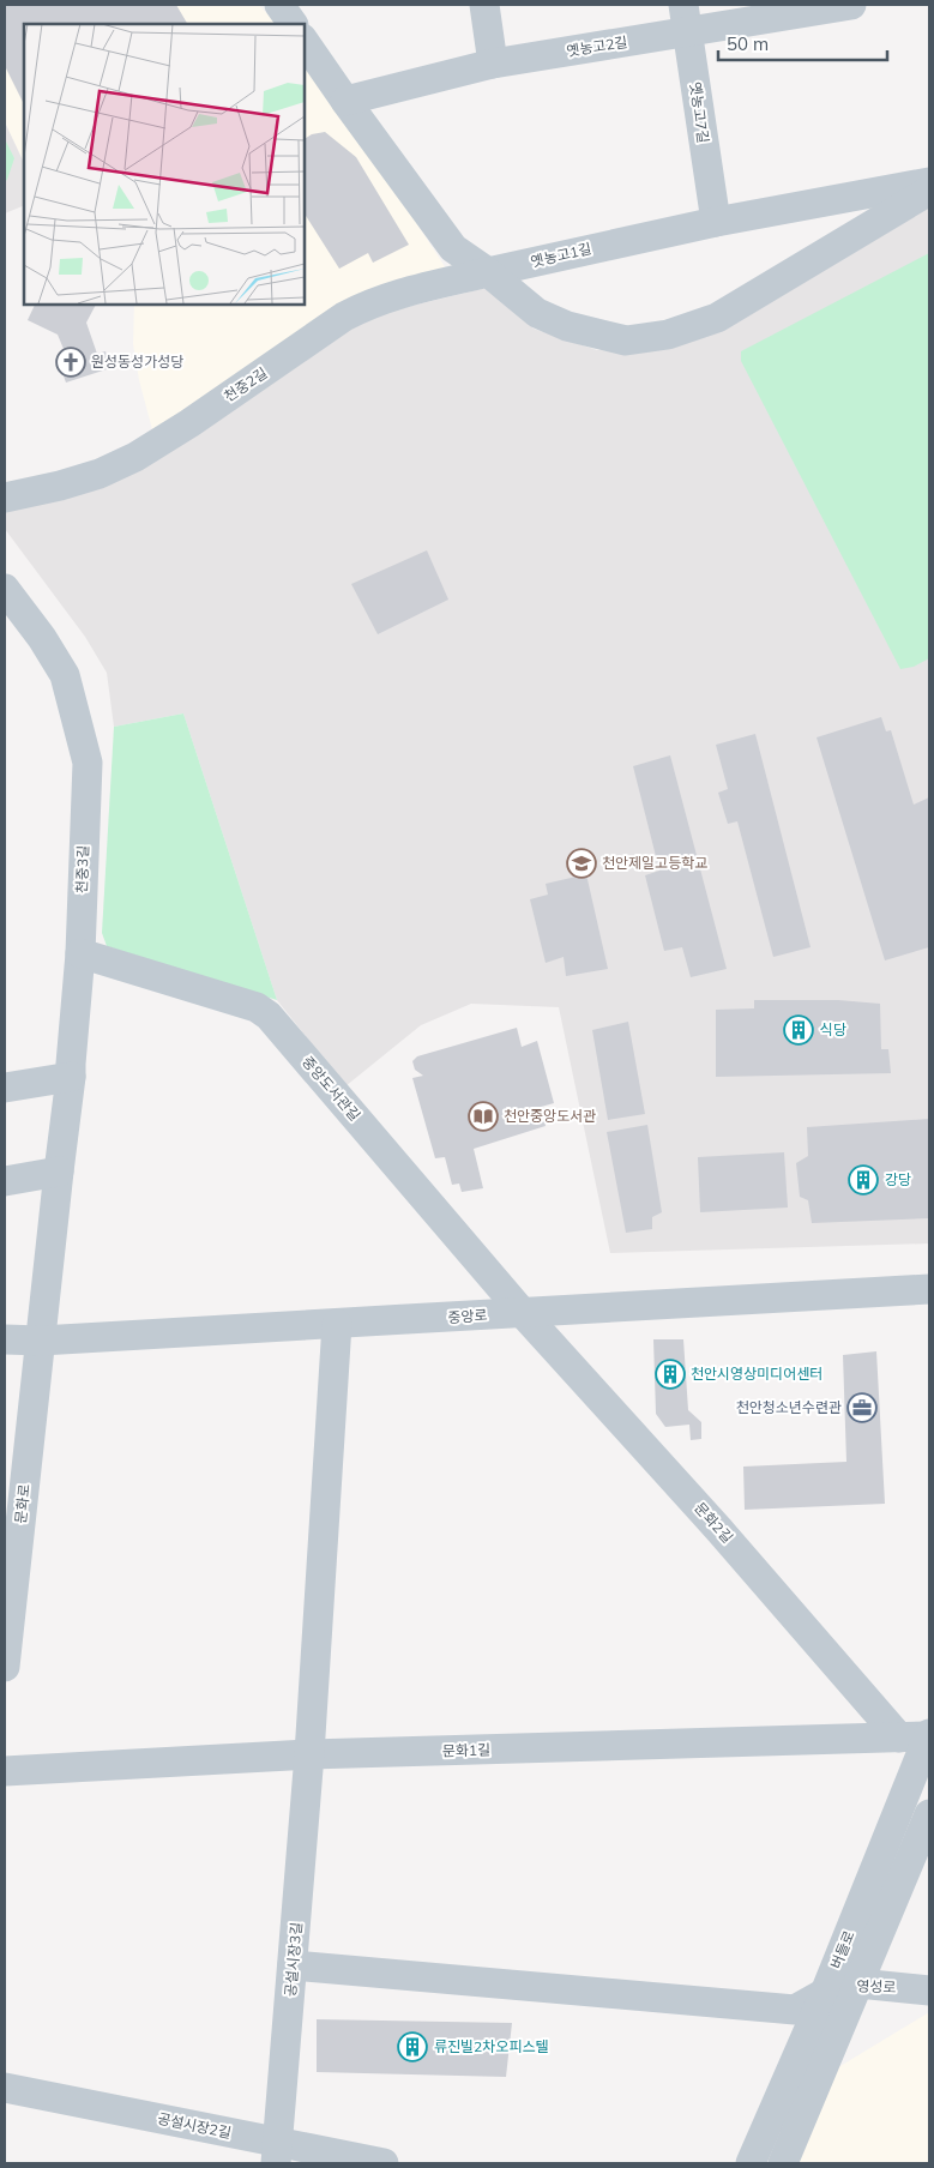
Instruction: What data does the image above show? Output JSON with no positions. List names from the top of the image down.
{
  "streets": {
    "street": [
      "옛농고2길",
      "옛농고7길",
      "옛농고1길",
      "천중2길",
      "천중3길",
      "중앙도서관길",
      "중앙로",
      "문화로",
      "문화2길",
      "문화1길",
      "버들로",
      "공설시장3길",
      "영성로",
      "공설시장2길"
    ]
  },
  "crossings": [
    ["옛농고2길", "옛농고7길"],
    ["옛농고7길", "옛농고1길"],
    ["옛농고1길", "천중2길"],
    ["천중3길", "중앙도서관길"],
    ["천중3길", "중앙로"],
    ["천중3길", "문화로"],
    ["중앙도서관길", "중앙로"],
    ["중앙도서관길", "문화2길"],
    ["중앙로", "문화로"],
    ["중앙로", "문화2길"],
    ["중앙로", "공설시장3길"],
    ["문화2길", "문화1길"],
    ["문화2길", "버들로"],
    ["문화1길", "버들로"],
    ["문화1길", "공설시장3길"],
    ["버들로", "영성로"],
    ["공설시장3길", "영성로"],
    ["공설시장3길", "공설시장2길"]
  ],
  "places": {
    "church": ["원성동성가성당"],
    "school or university": ["천안제일고등학교"],
    "building": [
      "식당",
      "강당",
      "천안시영상미디어센터",
      "류진빌2차오피스텔"
    ],
    "library": ["천안중앙도서관"],
    "office": ["천안청소년수련관"]
  },
  "scale_bar": "50 m"
}
